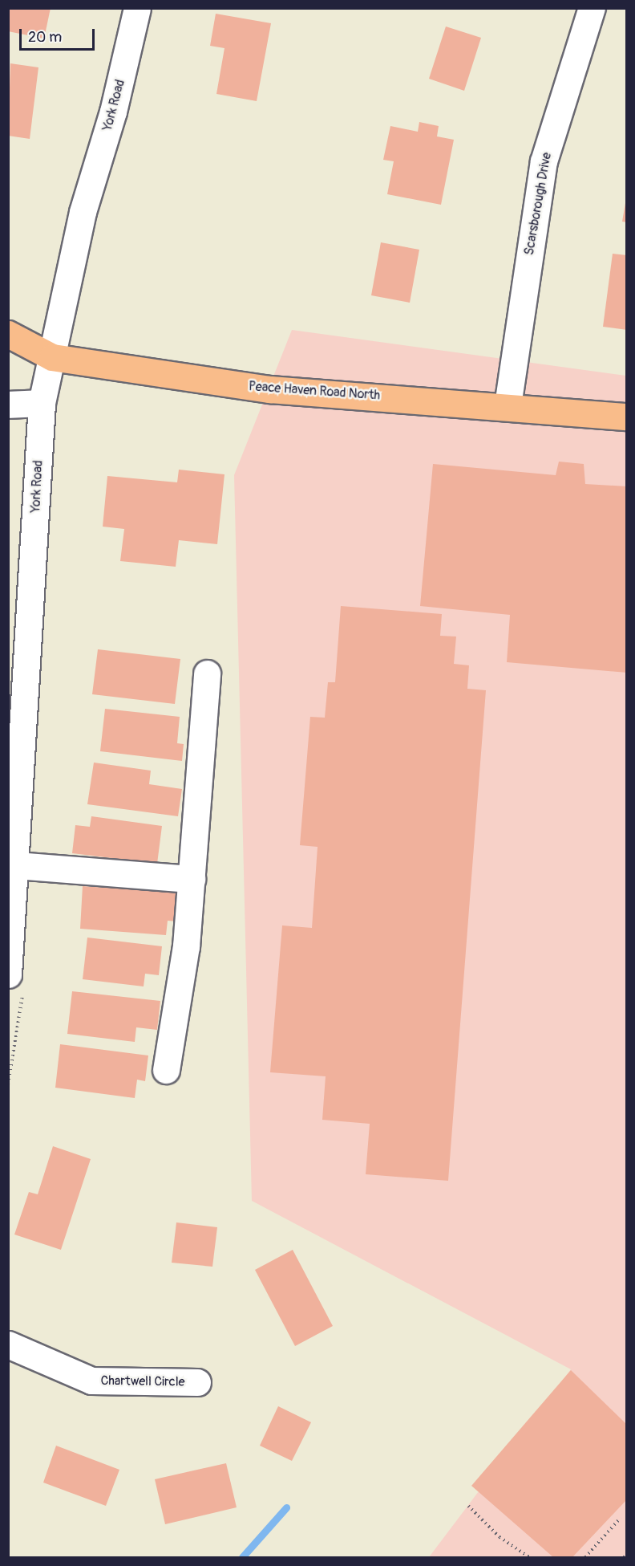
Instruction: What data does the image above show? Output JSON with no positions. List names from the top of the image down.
{
  "streets": {
    "main road": ["Peace Haven Road North"],
    "street": ["York Road", "Scarsborough Drive", "Chartwell Circle"]
  },
  "crossings": [
    ["York Road", "Peace Haven Road North"],
    ["Scarsborough Drive", "Peace Haven Road North"]
  ],
  "scale_bar": "20 m"
}
